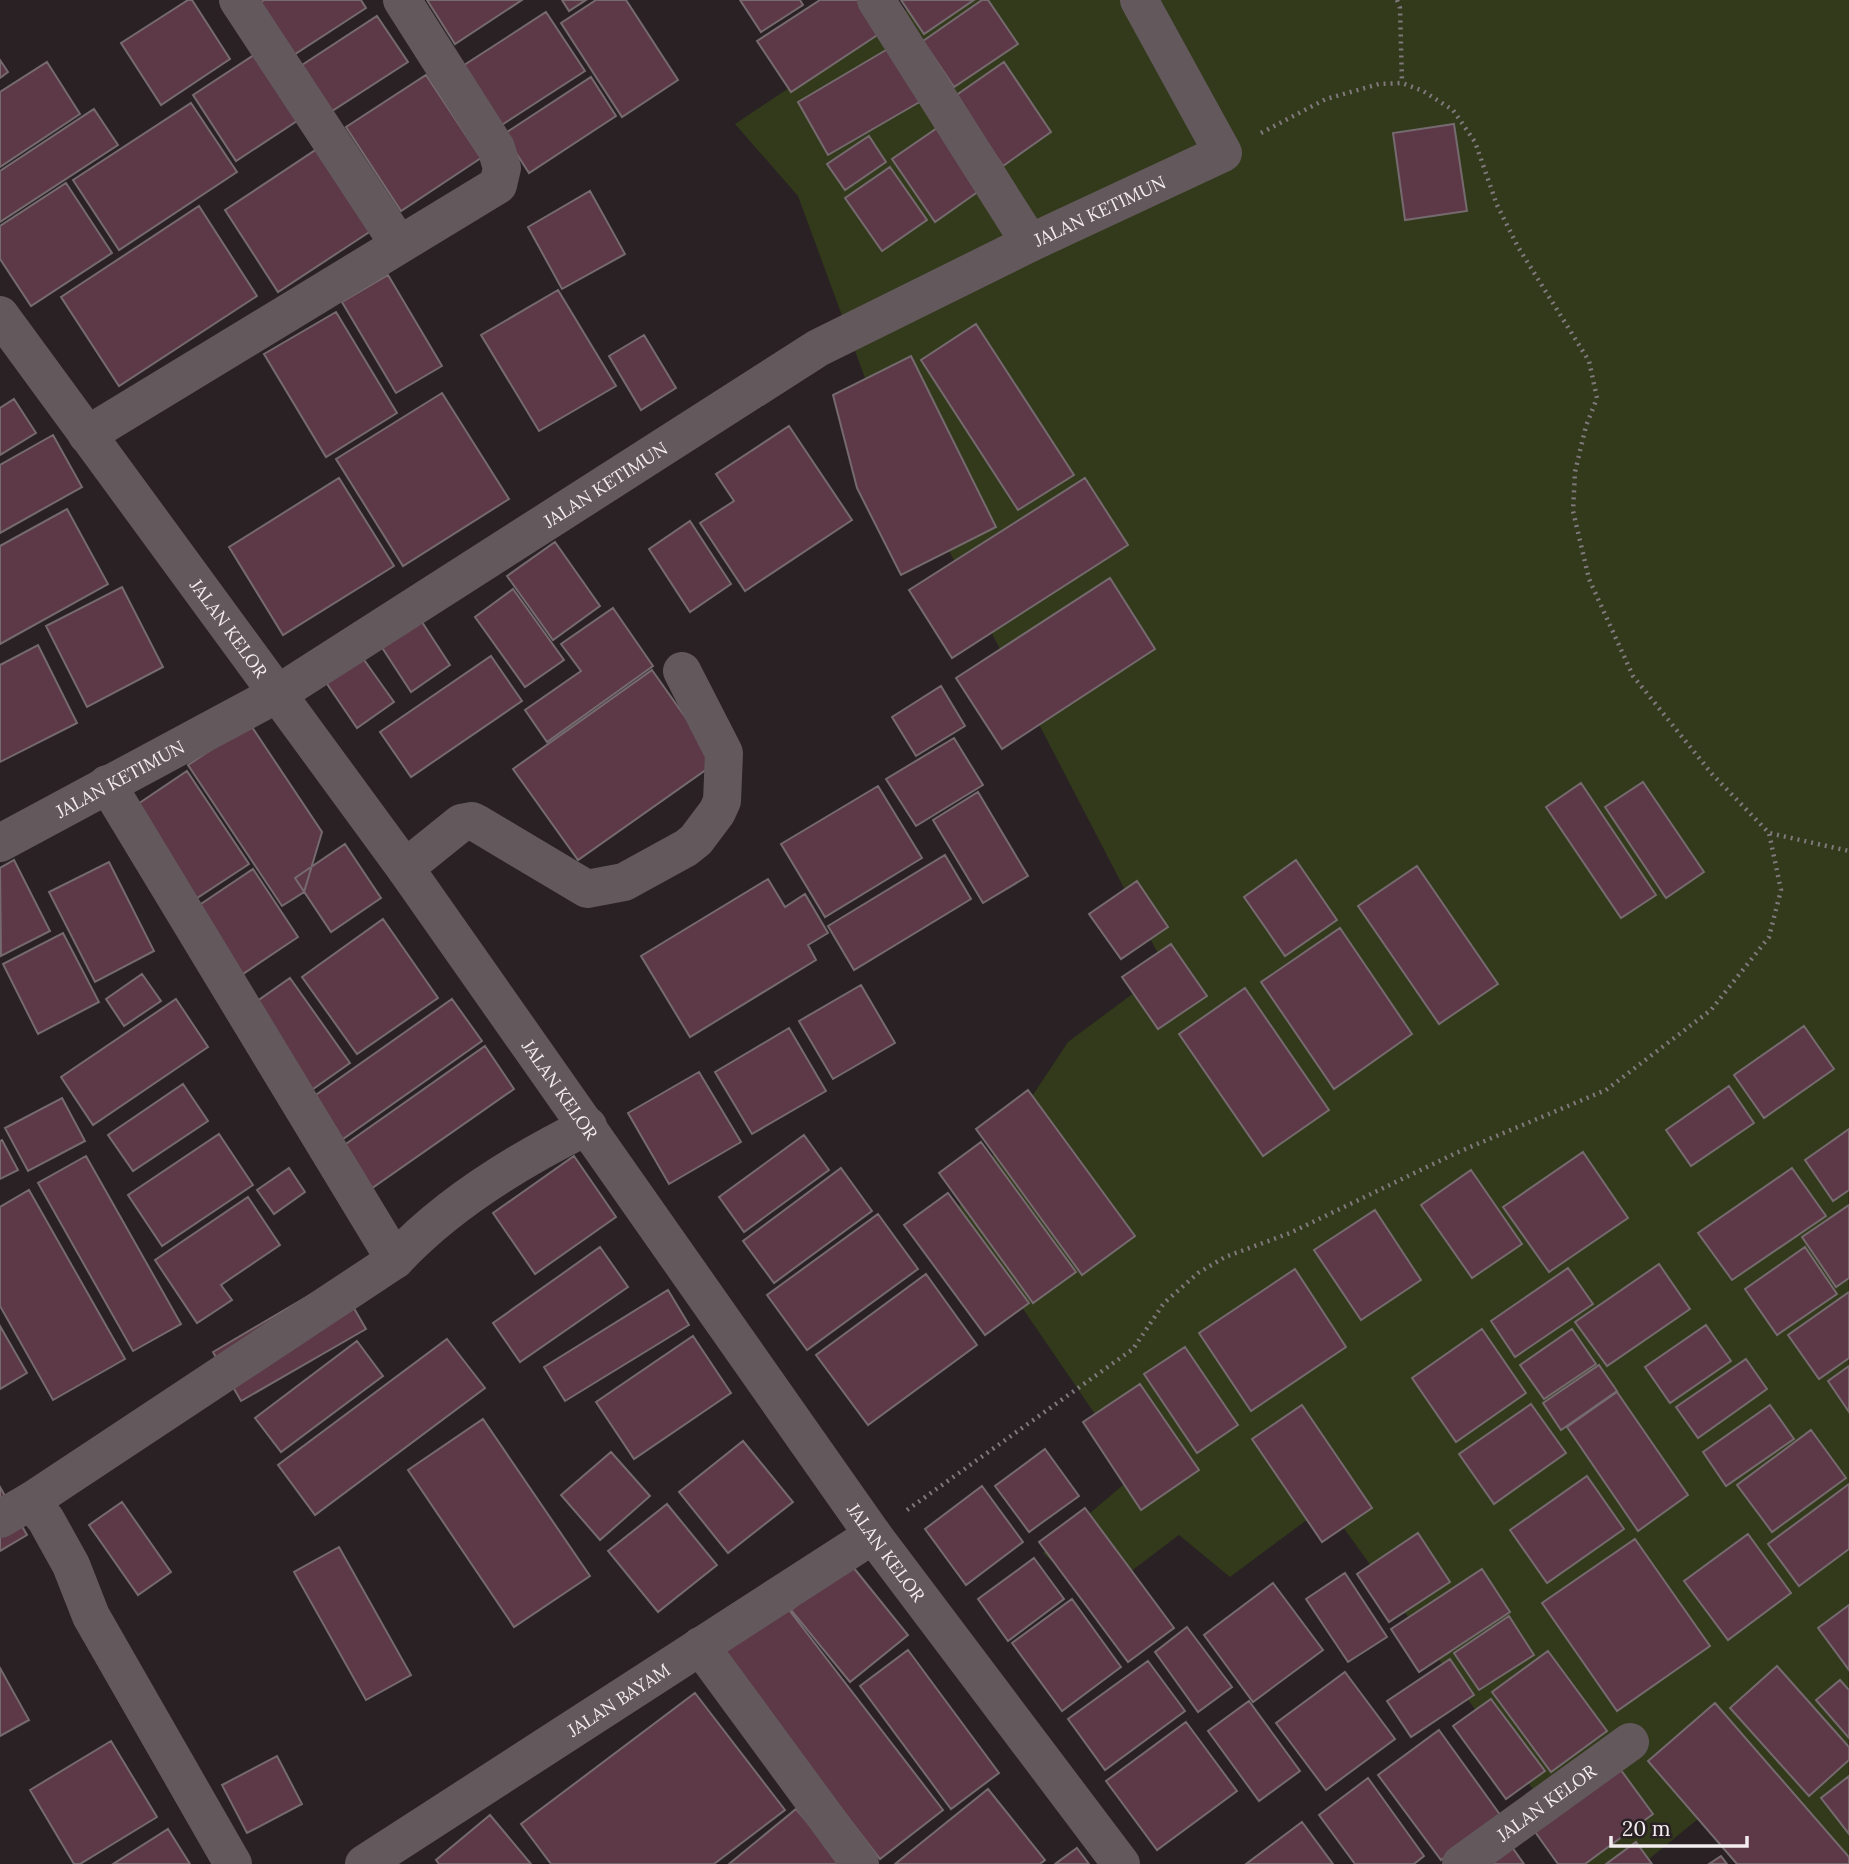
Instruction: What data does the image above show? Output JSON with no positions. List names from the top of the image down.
{
  "streets": {
    "street": ["JALAN KETIMUN", "JALAN KELOR", "JALAN BAYAM"]
  },
  "crossings": [
    ["JALAN KETIMUN", "JALAN KELOR"],
    ["JALAN KELOR", "JALAN BAYAM"]
  ],
  "scale_bar": "20 m"
}
